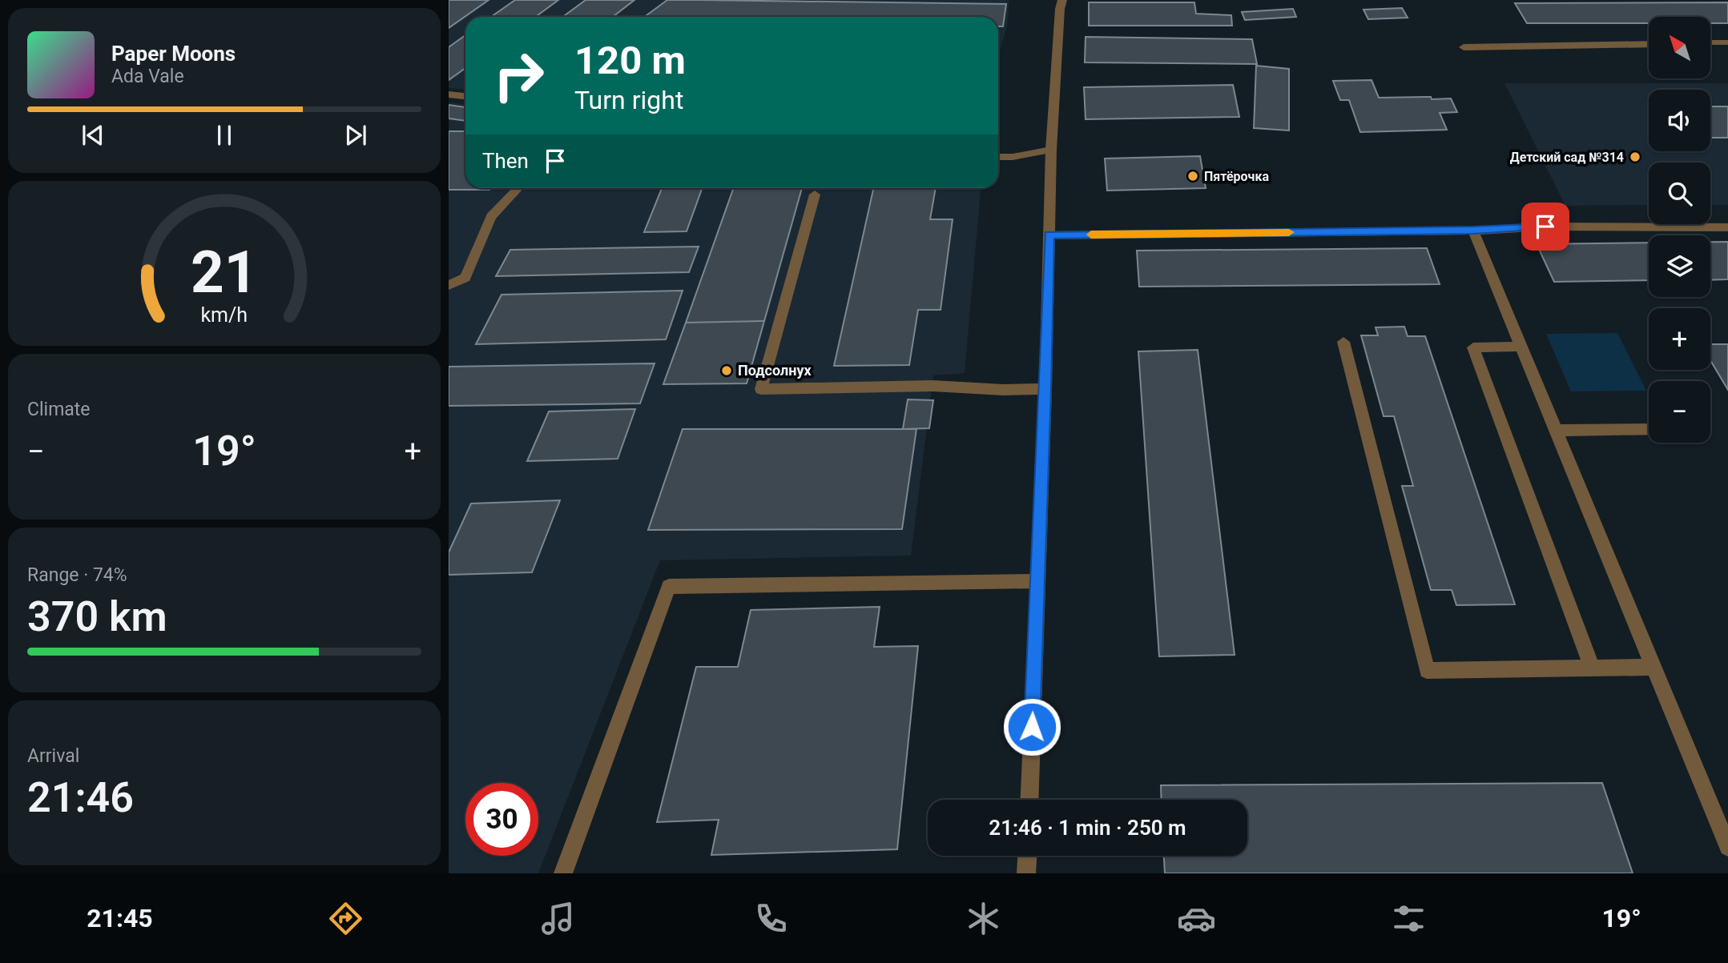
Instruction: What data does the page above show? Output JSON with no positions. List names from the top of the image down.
{
  "places": ["Детский сад №314", "Пятёрочка", "Подсолнух"],
  "north": "top left",
  "page": {
    "map_buttons": ["+", "−"],
    "turn": ["120 m", "Turn right"],
    "song": ["Paper Moons", "Ada Vale"],
    "then": "Then",
    "tile": [
      "Climate",
      ["Range · 74%", "370 km"],
      ["Arrival", "21:46"]
    ],
    "heat": ["−", "19°", "+"],
    "limit": "30",
    "trip": "21:46 · 1 min · 250 m",
    "tabs": ["21:45", "19°"],
    "gauge": ["21", "km/h"]
  }
}
